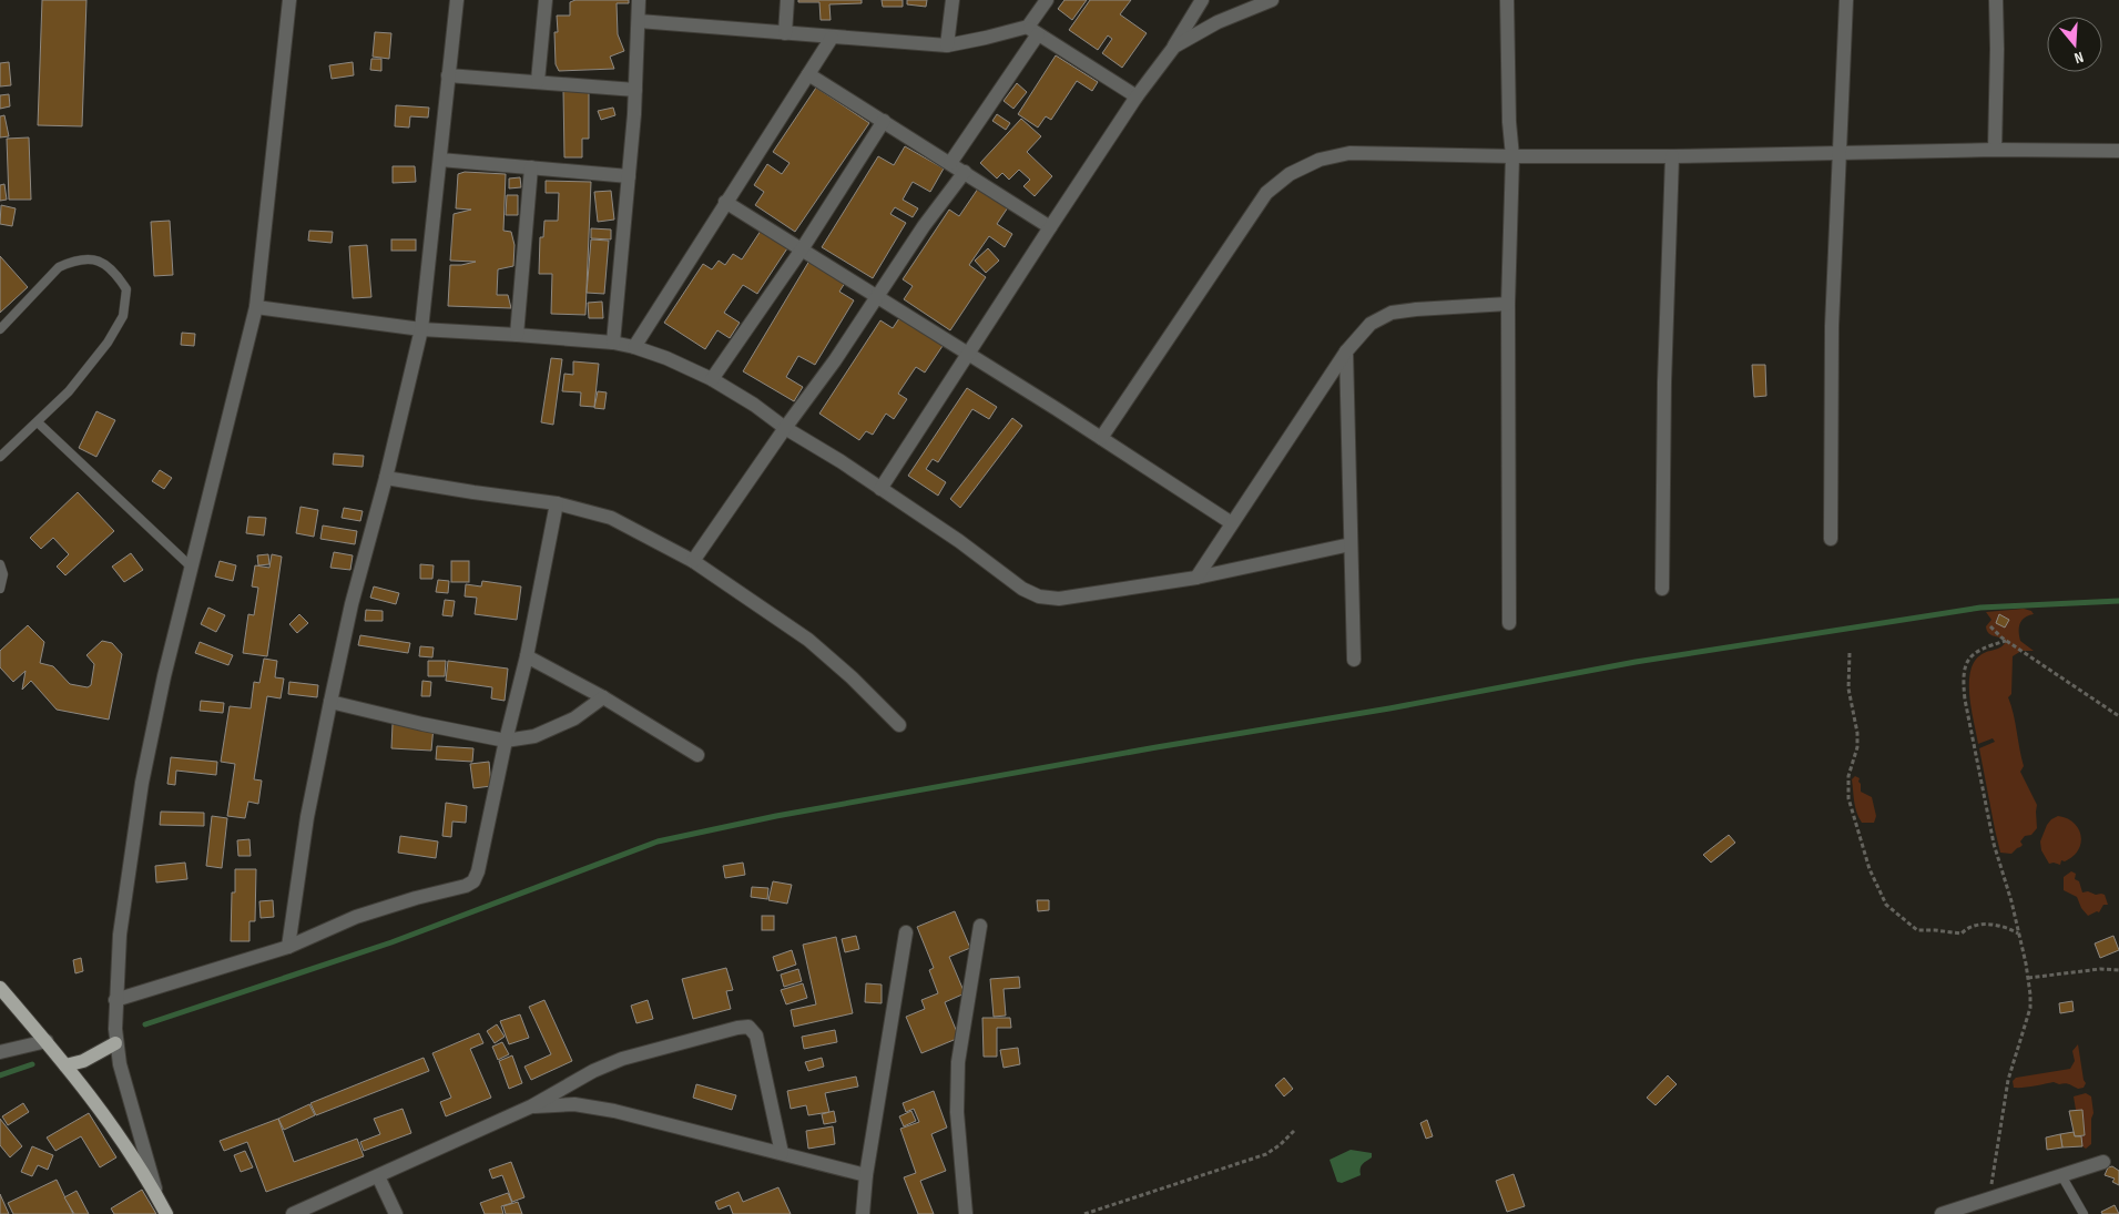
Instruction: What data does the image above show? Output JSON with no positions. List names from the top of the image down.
{
  "north": "bottom"
}
